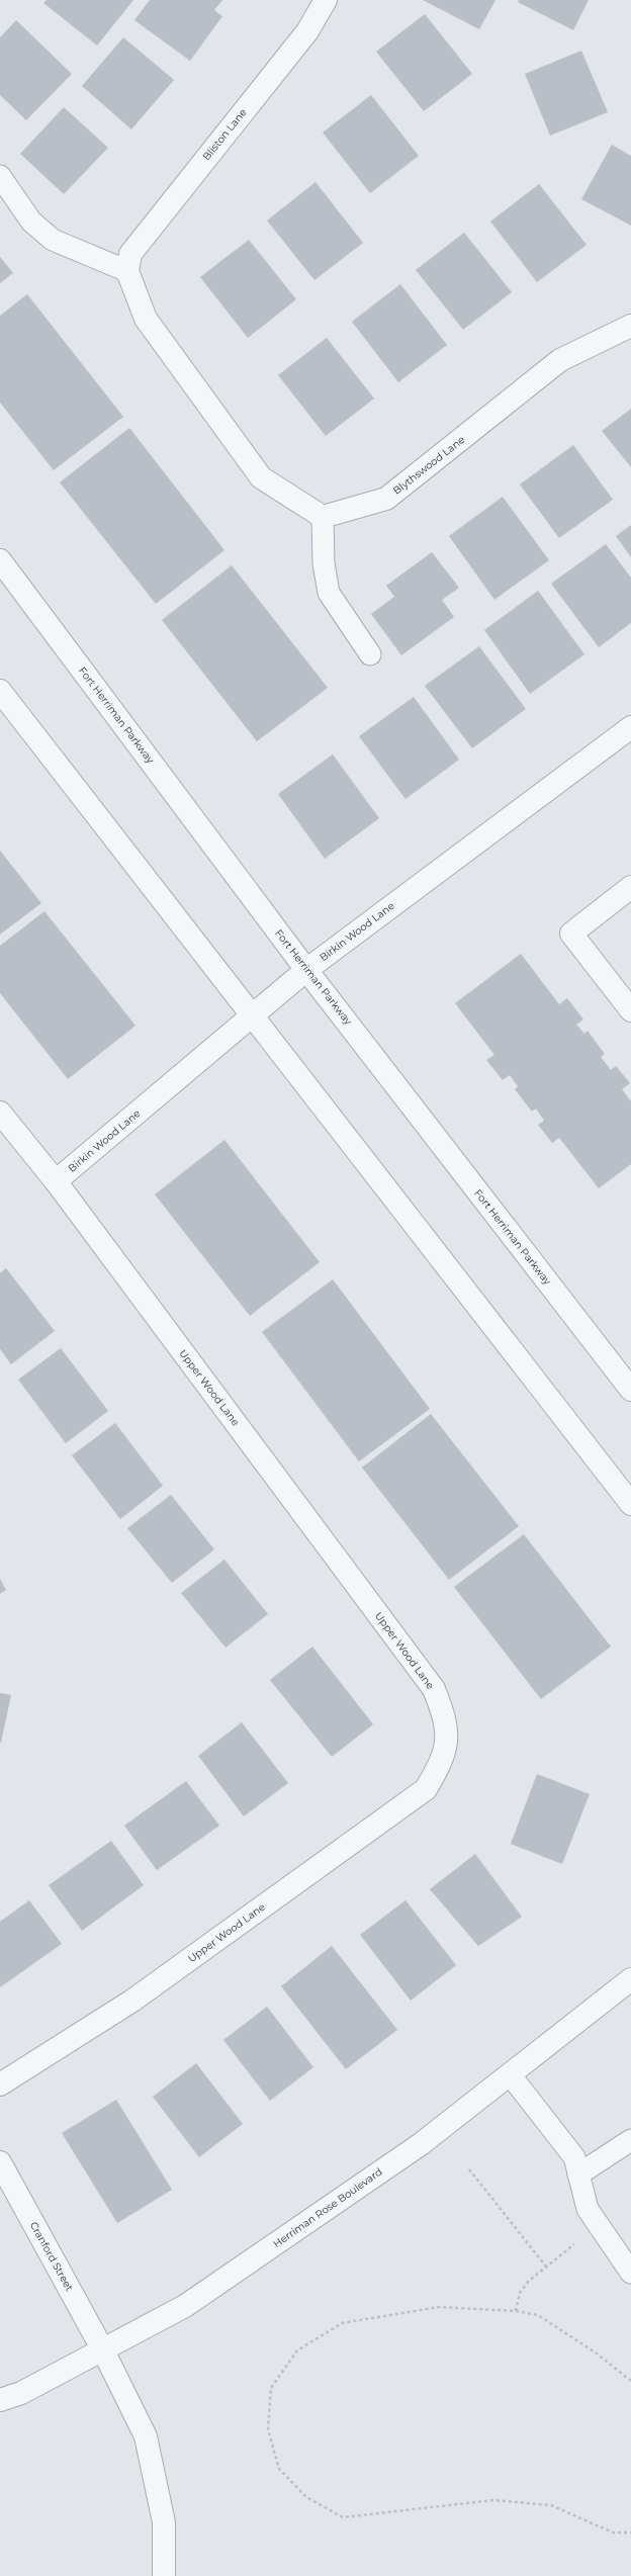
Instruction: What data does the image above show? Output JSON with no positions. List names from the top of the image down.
{
  "streets": {
    "street": [
      "Bliston Lane",
      "Blythswood Lane",
      "Fort Herriman Parkway",
      "Birkin Wood Lane",
      "Upper Wood Lane",
      "Herriman Rose Boulevard",
      "Cranford Street"
    ]
  },
  "crossings": [
    ["Fort Herriman Parkway", "Birkin Wood Lane"],
    ["Birkin Wood Lane", "Upper Wood Lane"],
    ["Herriman Rose Boulevard", "Cranford Street"]
  ]
}
